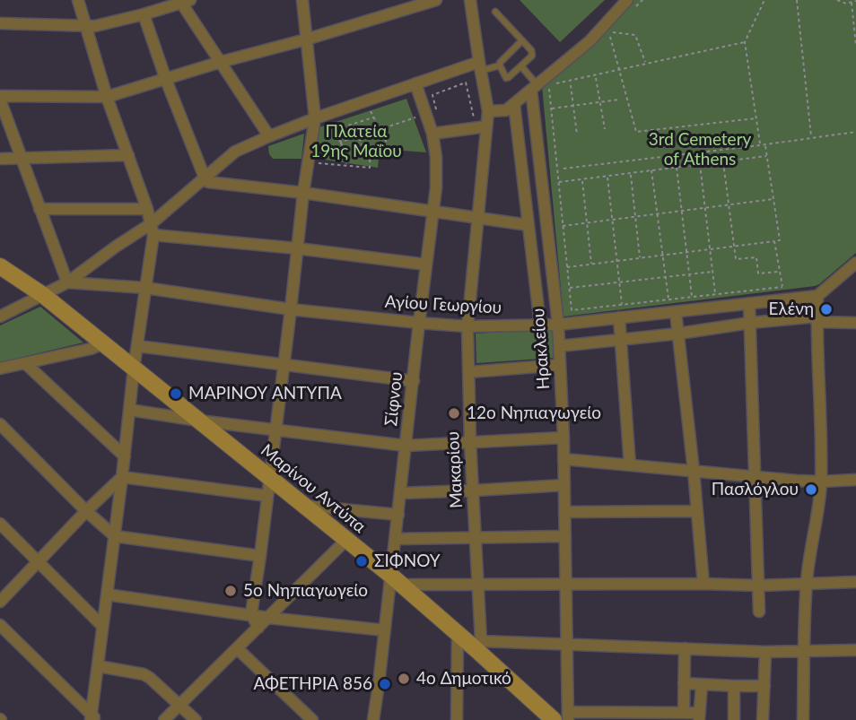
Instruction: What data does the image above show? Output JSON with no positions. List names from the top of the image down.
{
  "streets": {
    "street": [
      "Αγίου Γεωργίου",
      "Ηρακλείου",
      "Σίφνου",
      "Μακαρίου",
      "Μαρίνου Αντύπα"
    ]
  },
  "crossings": [
    ["Αγίου Γεωργίου", "Ηρακλείου"],
    ["Αγίου Γεωργίου", "Σίφνου"],
    ["Αγίου Γεωργίου", "Μακαρίου"],
    ["Σίφνου", "Μαρίνου Αντύπα"],
    ["Μακαρίου", "Μαρίνου Αντύπα"]
  ],
  "parks": ["Πλατεία 19ης Μαΐου", "3rd Cemetery of Athens"],
  "places": [
    "Ελένη",
    "ΜΑΡΙΝΟΥ ΑΝΤΥΠΑ",
    "12ο Νηπιαγωγείο",
    "Πασλόγλου",
    "ΣΙΦΝΟΥ",
    "5ο Νηπιαγωγείο",
    "4ο Δημοτικό",
    "ΑΦΕΤΗΡΙΑ 856"
  ]
}
